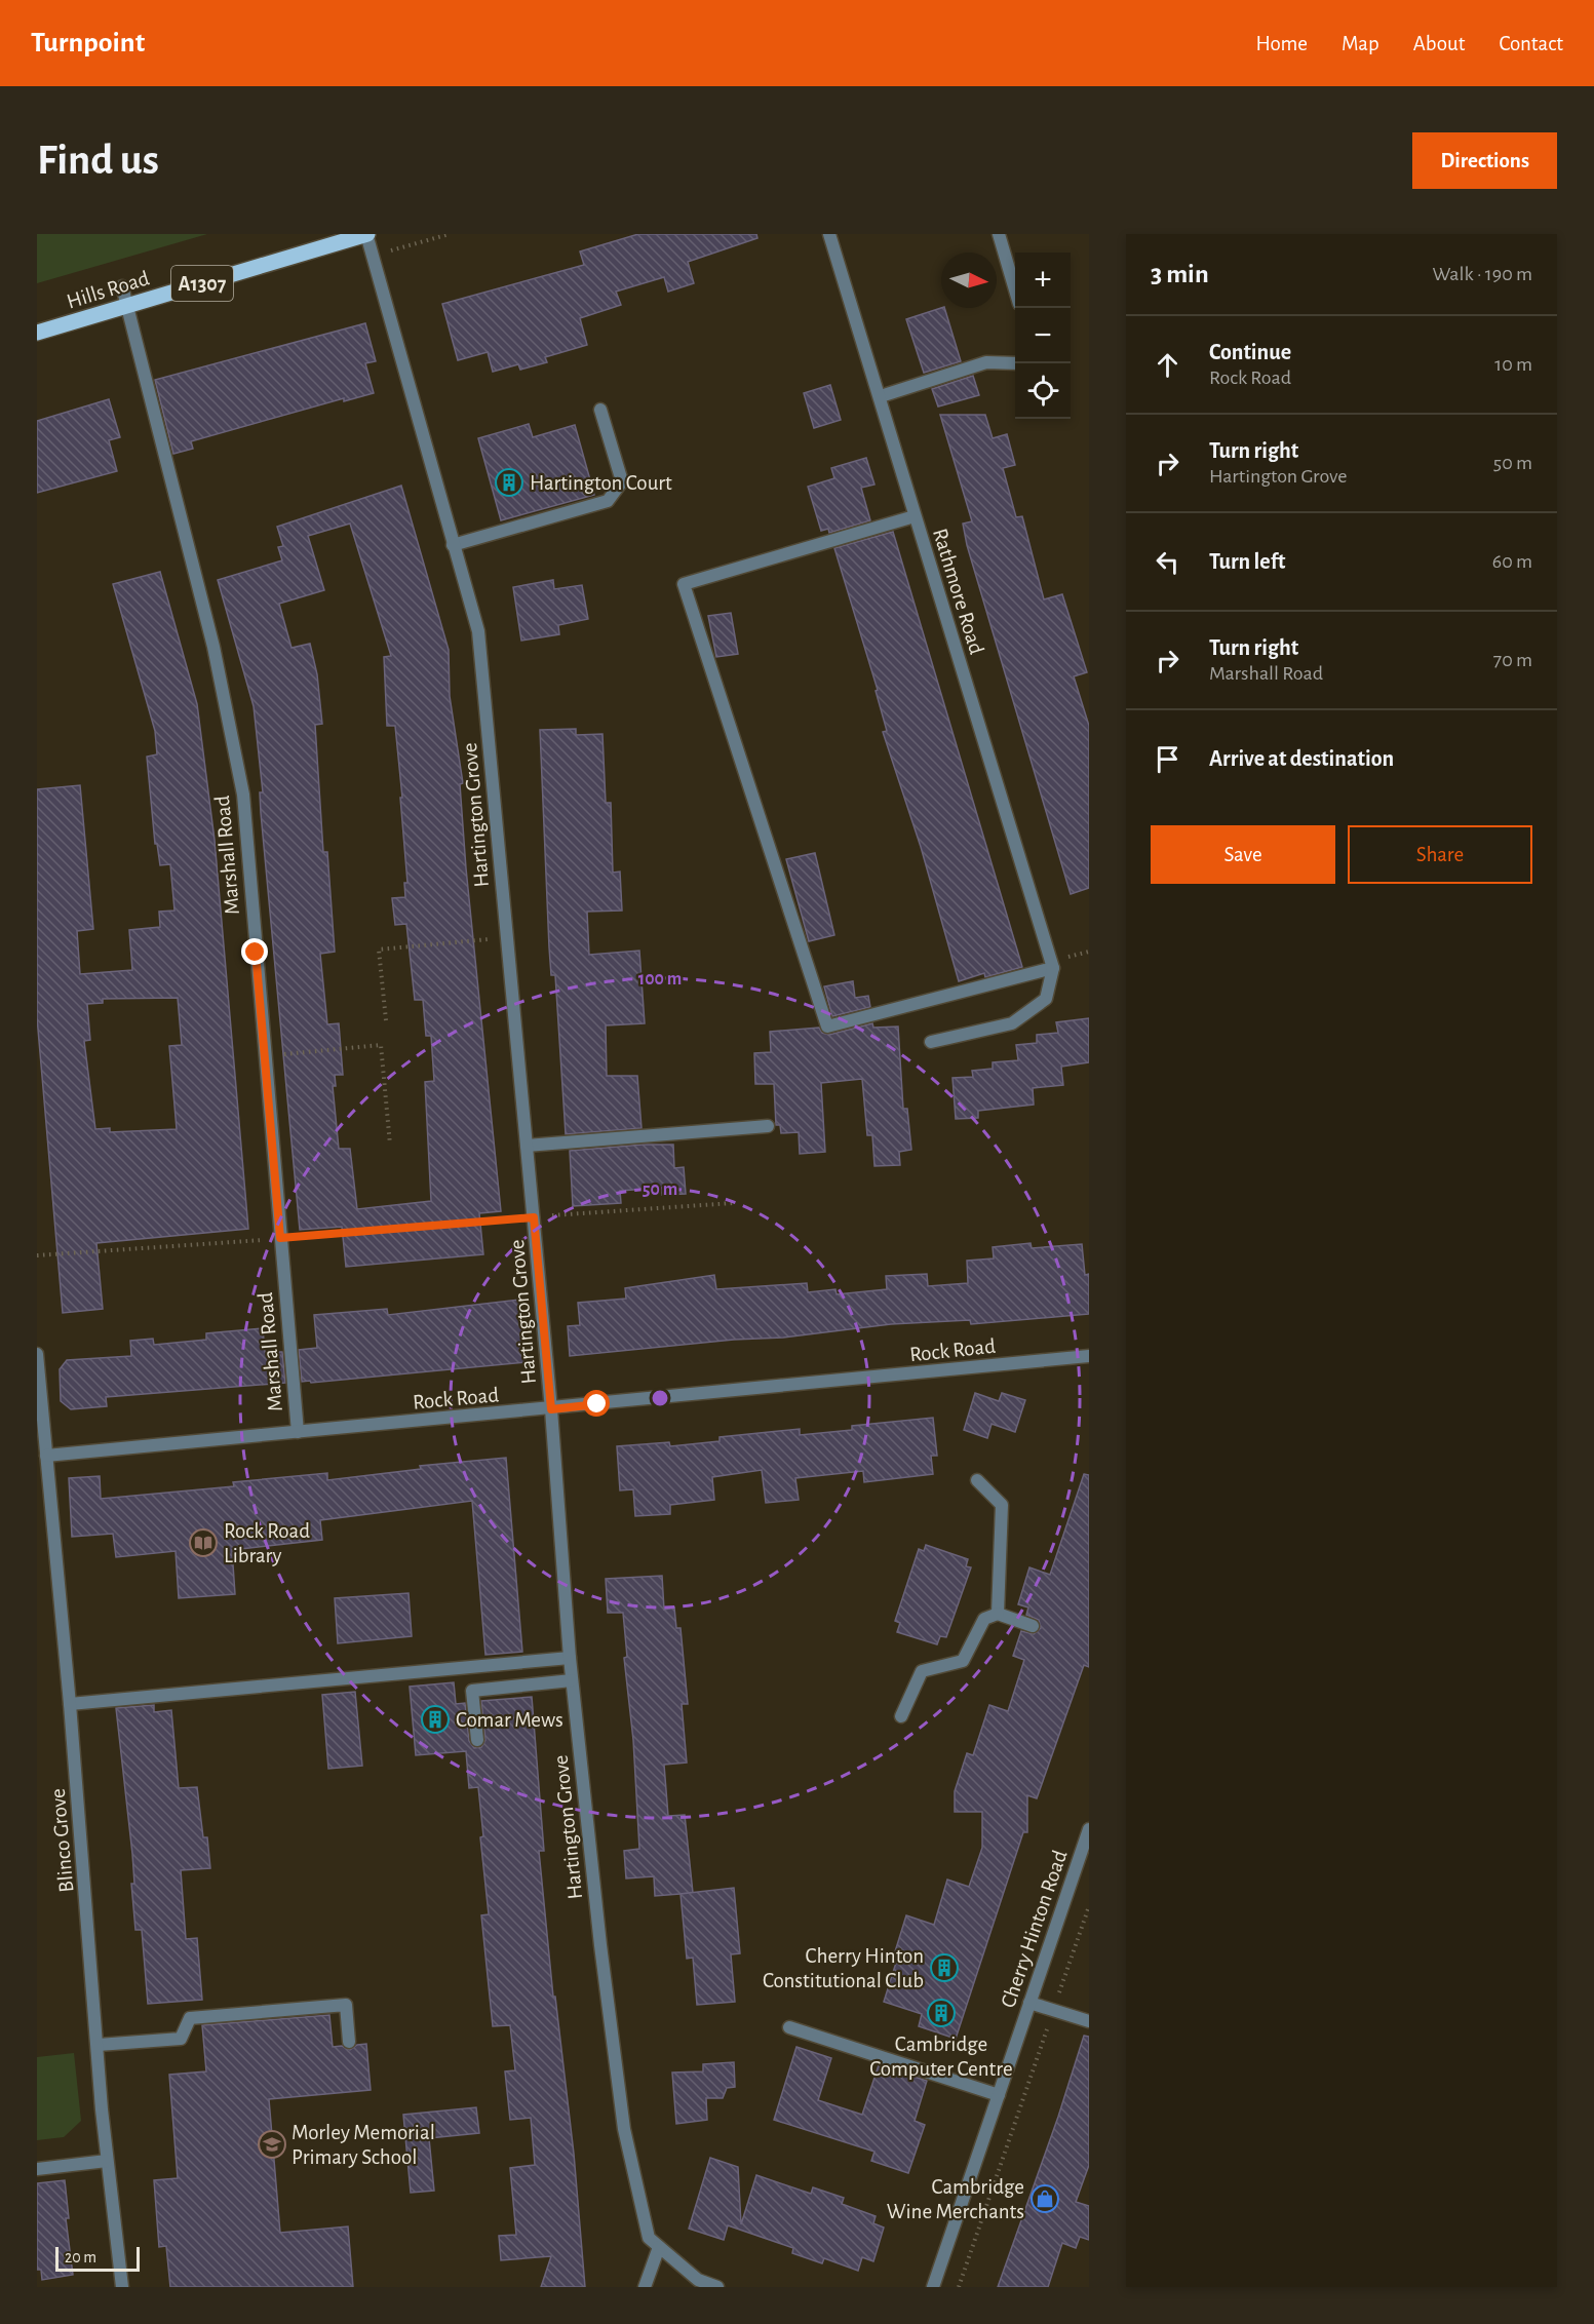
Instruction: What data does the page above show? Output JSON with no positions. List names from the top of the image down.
{
  "streets": {
    "main road": ["A1307", "Hills Road"],
    "street": [
      "Rathmore Road",
      "Hartington Grove",
      "Marshall Road",
      "Rock Road",
      "Blinco Grove",
      "Cherry Hinton Road"
    ]
  },
  "crossings": [
    ["Hills Road", "Hartington Grove"],
    ["Hills Road", "Marshall Road"],
    ["Hartington Grove", "Rock Road"],
    ["Marshall Road", "Rock Road"],
    ["Rock Road", "Blinco Grove"]
  ],
  "places": {
    "building": [
      "Hartington Court",
      "Comar Mews",
      "Cherry Hinton Constitutional Club",
      "Cambridge Computer Centre"
    ],
    "library": ["Rock Road Library"],
    "school or university": ["Morley Memorial Primary School"],
    "shop": ["Cambridge Wine Merchants"]
  },
  "scale_bar": "20 m",
  "north": "right",
  "page": {
    "header": "Turnpoint",
    "nav": [
      "Home",
      "Map",
      "About",
      "Contact"
    ],
    "buttons": [
      "Directions",
      ["Save", "Share"]
    ],
    "title": "Find us",
    "heading": ["3 min", "Walk · 190 m"],
    "map_buttons": ["+", "−"],
    "list": [
      ["Continue", "Rock Road", "10 m"],
      ["Turn right", "Hartington Grove", "50 m"],
      ["Turn left", "60 m"],
      ["Turn right", "Marshall Road", "70 m"],
      "Arrive at destination"
    ],
    "scale": "20 m"
  },
  "rings": ["100 m", "50 m"]
}
